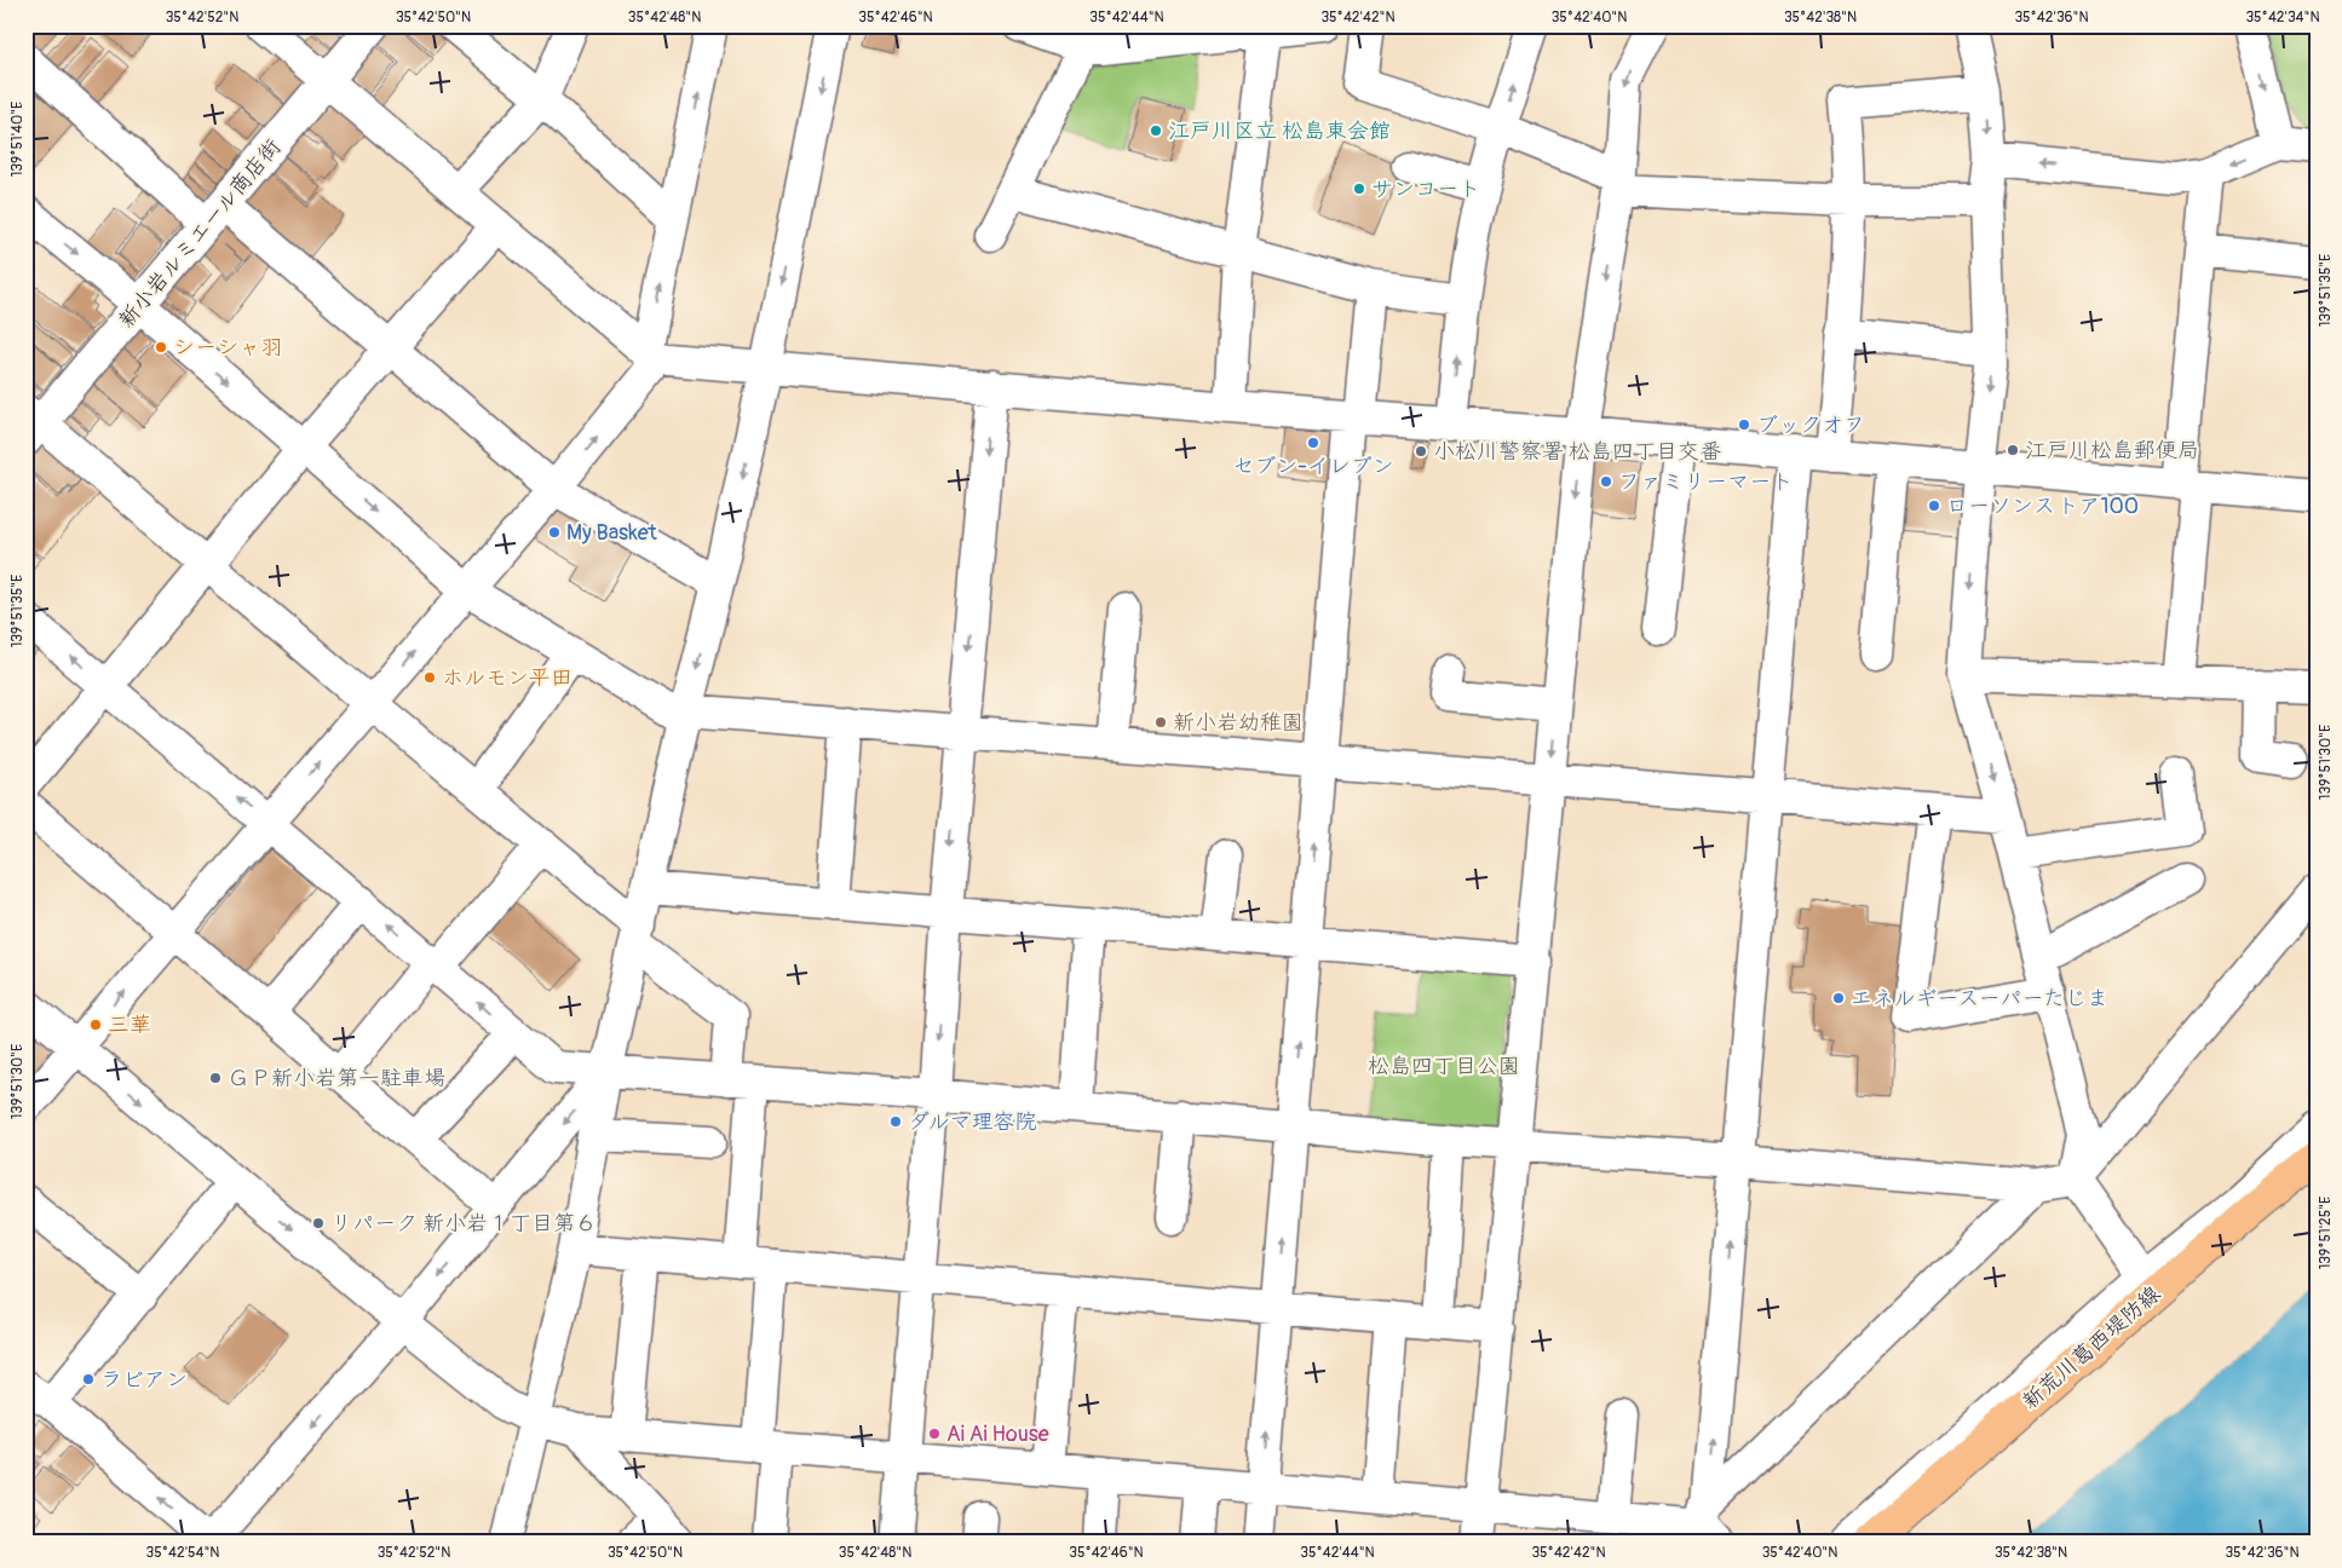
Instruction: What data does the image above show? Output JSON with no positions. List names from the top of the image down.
{
  "streets": {
    "main road": ["新荒川葛西堤防線"],
    "street": ["新小岩ルミエール商店街"]
  },
  "parks": ["松島四丁目公園"],
  "places": [
    "江戸川区立 松島東会館",
    "サンコート",
    "シーシャ羽",
    "ブックオフ",
    "セブン-イレブン",
    "江戸川松島郵便局",
    "小松川警察署 松島四丁目交番",
    "ファミリーマート",
    "ローソンストア100",
    "My Basket",
    "ホルモン平田",
    "新小岩幼稚園",
    "エネルギースーパーたじま",
    "三華",
    "ＧＰ新小岩第一駐車場",
    "ダルマ理容院",
    "リパーク 新小岩１丁目第６",
    "ラビアン",
    "Ai Ai House"
  ],
  "coordinates": [
    "35°42'52\"N",
    "35°42'50\"N",
    "35°42'48\"N",
    "35°42'46\"N",
    "35°42'44\"N",
    "35°42'42\"N",
    "35°42'40\"N",
    "35°42'38\"N",
    "35°42'36\"N",
    "35°42'34\"N",
    "139°51'40\"E",
    "139°51'35\"E",
    "139°51'30\"E",
    "139°51'25\"E",
    "35°42'54\"N"
  ]
}
